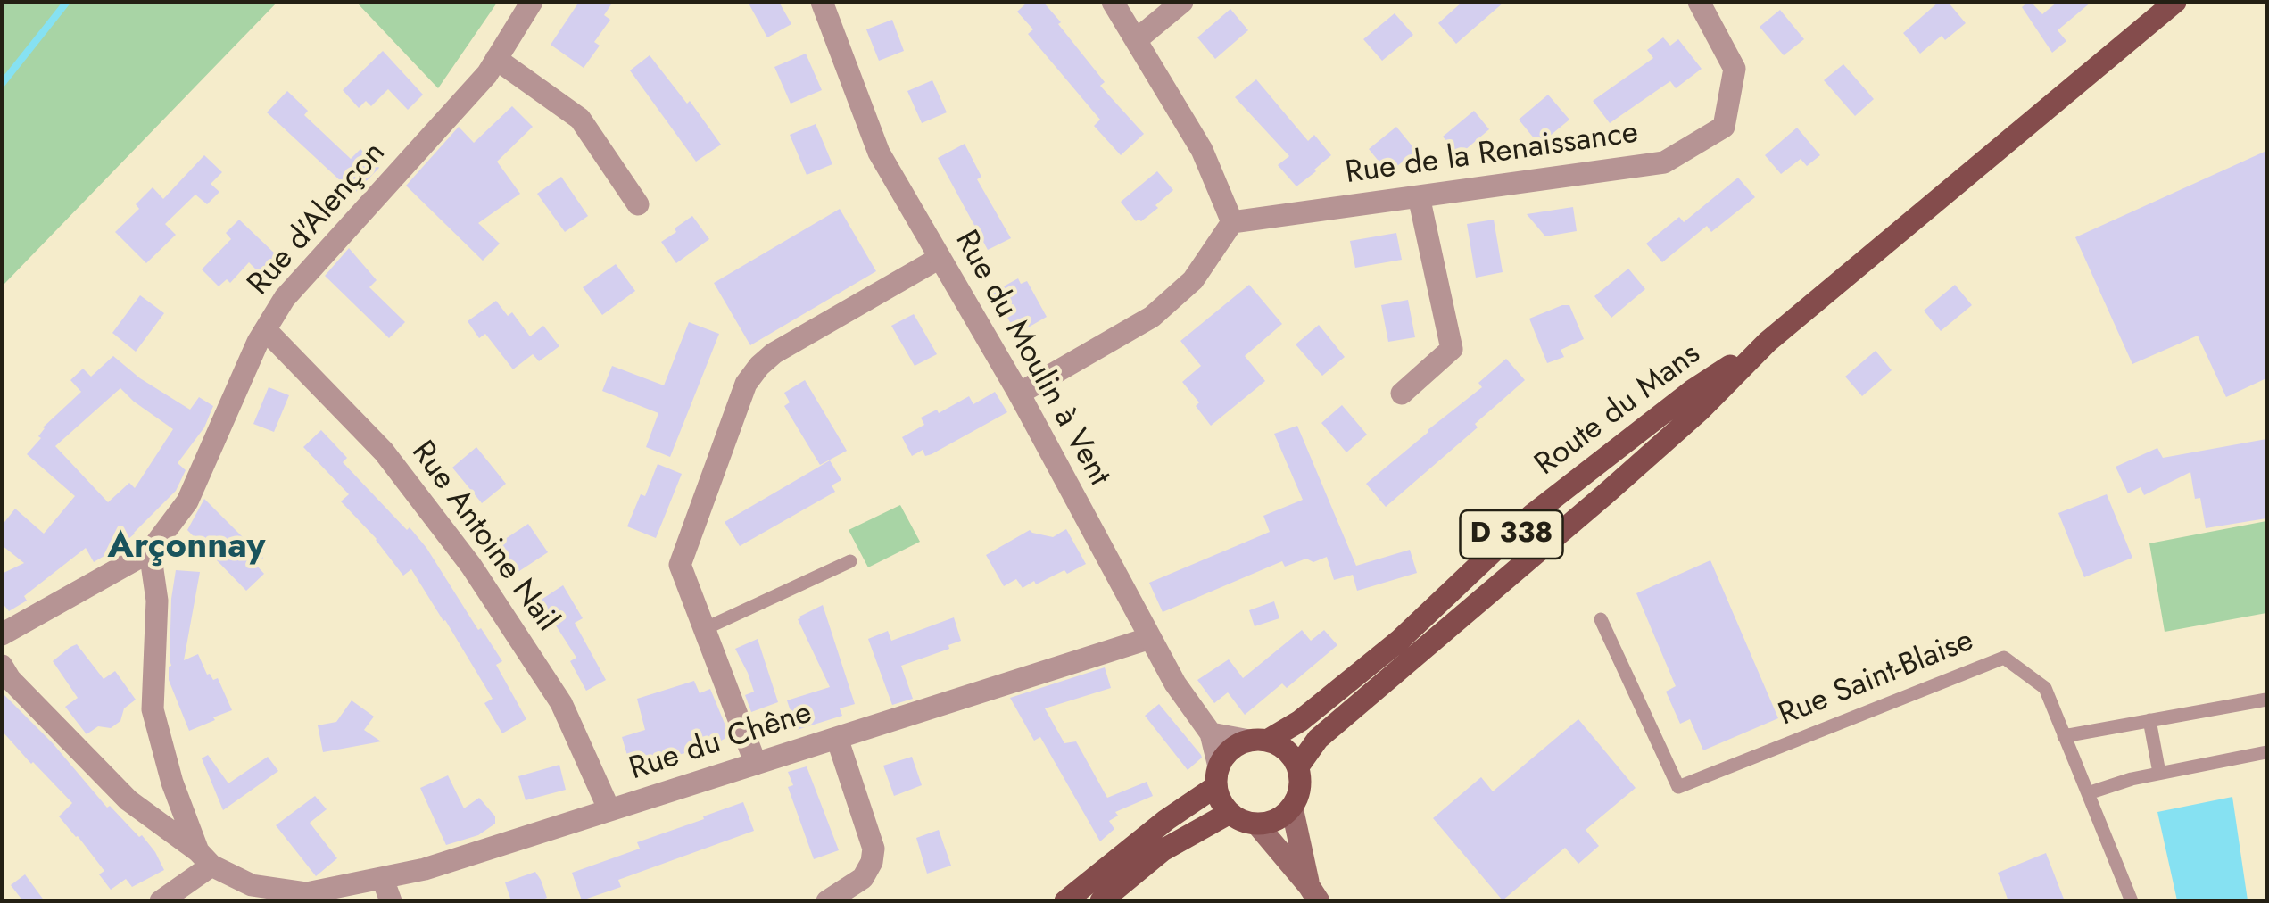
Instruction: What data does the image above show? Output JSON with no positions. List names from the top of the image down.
{
  "streets": {
    "main road": ["Route du Mans", "D 338"],
    "street": [
      "Rue de la Renaissance",
      "Rue d'Alençon",
      "Rue du Moulin à Vent",
      "Rue Antoine Nail",
      "Rue du Chêne"
    ],
    "lane": ["Rue Saint-Blaise"]
  },
  "crossings": [
    ["Rue d'Alençon", "Rue Antoine Nail"],
    ["Rue du Moulin à Vent", "Route du Mans"],
    ["Rue du Moulin à Vent", "Rue du Chêne"],
    ["Rue Antoine Nail", "Rue du Chêne"]
  ],
  "districts": ["Arçonnay"]
}
